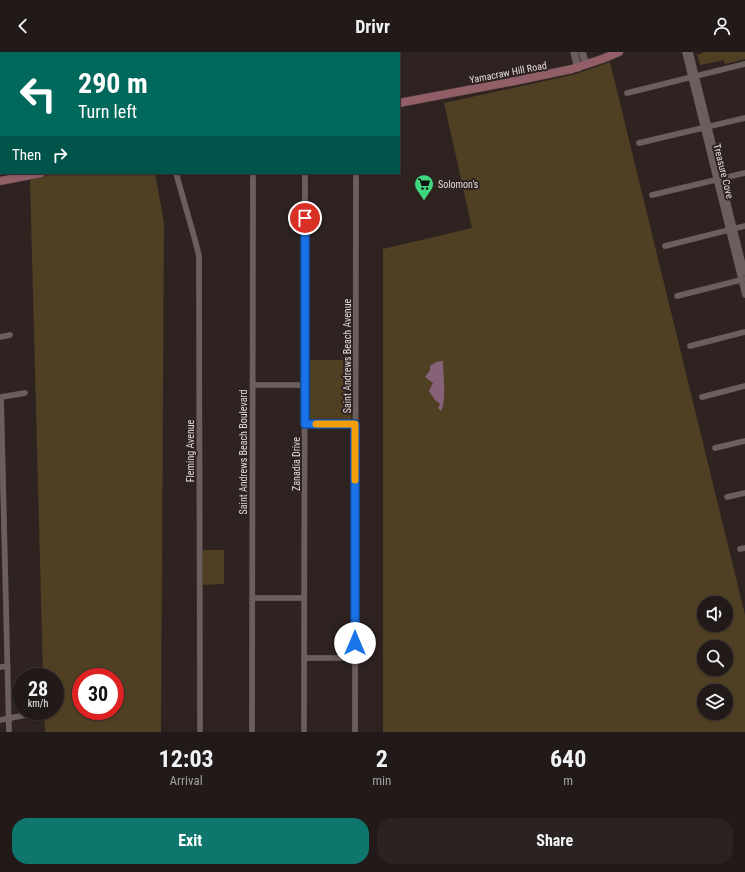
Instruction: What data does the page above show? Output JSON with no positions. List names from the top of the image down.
{
  "streets": {
    "main road": ["Yamacraw Hill Road"],
    "street": [
      "Treasure Cove",
      "Saint Andrews Beach Avenue",
      "Fleming Avenue",
      "Saint Andrews Beach Boulevard",
      "Zanadia Drive"
    ]
  },
  "places": {
    "supermarket": ["Solomon's"]
  },
  "page": {
    "header": "Drivr",
    "turn": ["290 m", "Turn left"],
    "then": "Then",
    "speed": "28 km/h",
    "limit": "30",
    "eta": [
      "12:03",
      "Arrival",
      "2",
      "min",
      "640",
      "m"
    ],
    "buttons": ["Exit", "Share"]
  }
}
